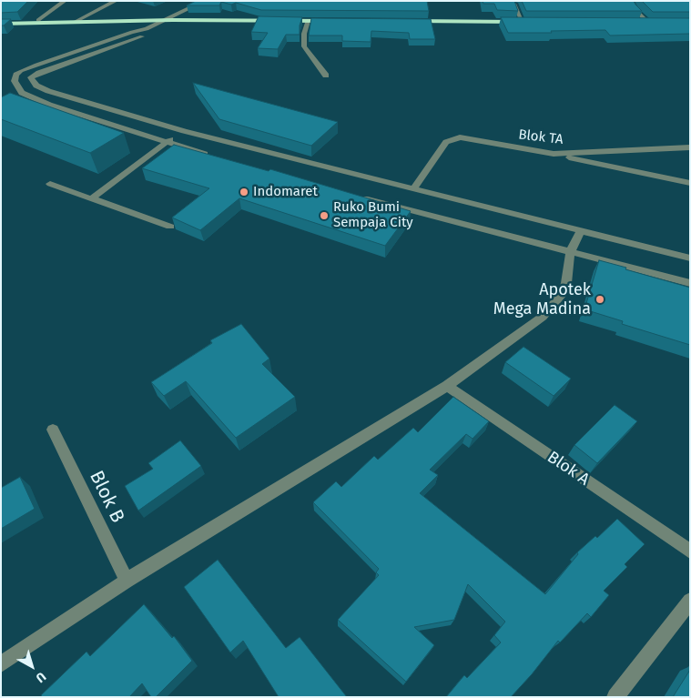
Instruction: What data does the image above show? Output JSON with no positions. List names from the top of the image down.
{
  "streets": {
    "street": ["Blok TA", "Blok A", "Blok B"]
  },
  "places": ["Indomaret", "Ruko Bumi Sempaja City", "Apotek Mega Madina"],
  "north": "bottom right"
}
